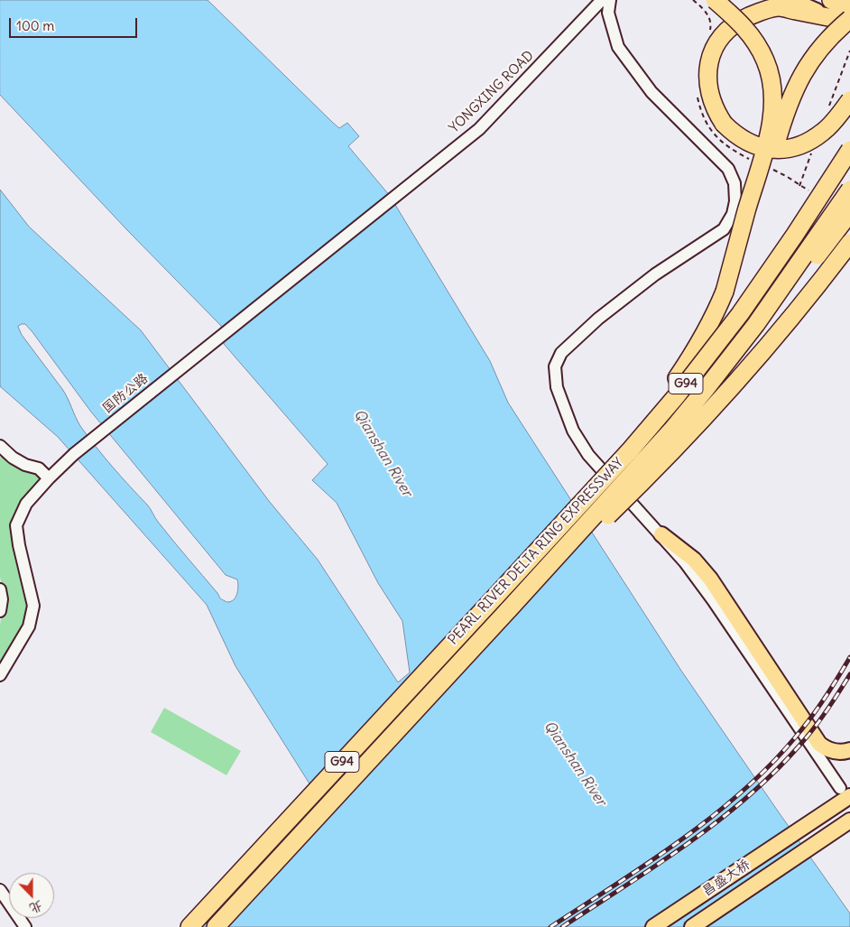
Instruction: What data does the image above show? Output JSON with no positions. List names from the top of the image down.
{
  "streets": {
    "highway": ["G94", "PEARL RIVER DELTA RING EXPRESSWAY"],
    "main road": ["昌盛大桥"],
    "street": ["YONGXING ROAD", "国防公路"]
  },
  "crossings": [
    ["YONGXING ROAD", "国防公路"]
  ],
  "water": ["Qianshan River"],
  "scale_bar": "100 m",
  "north": "bottom"
}
